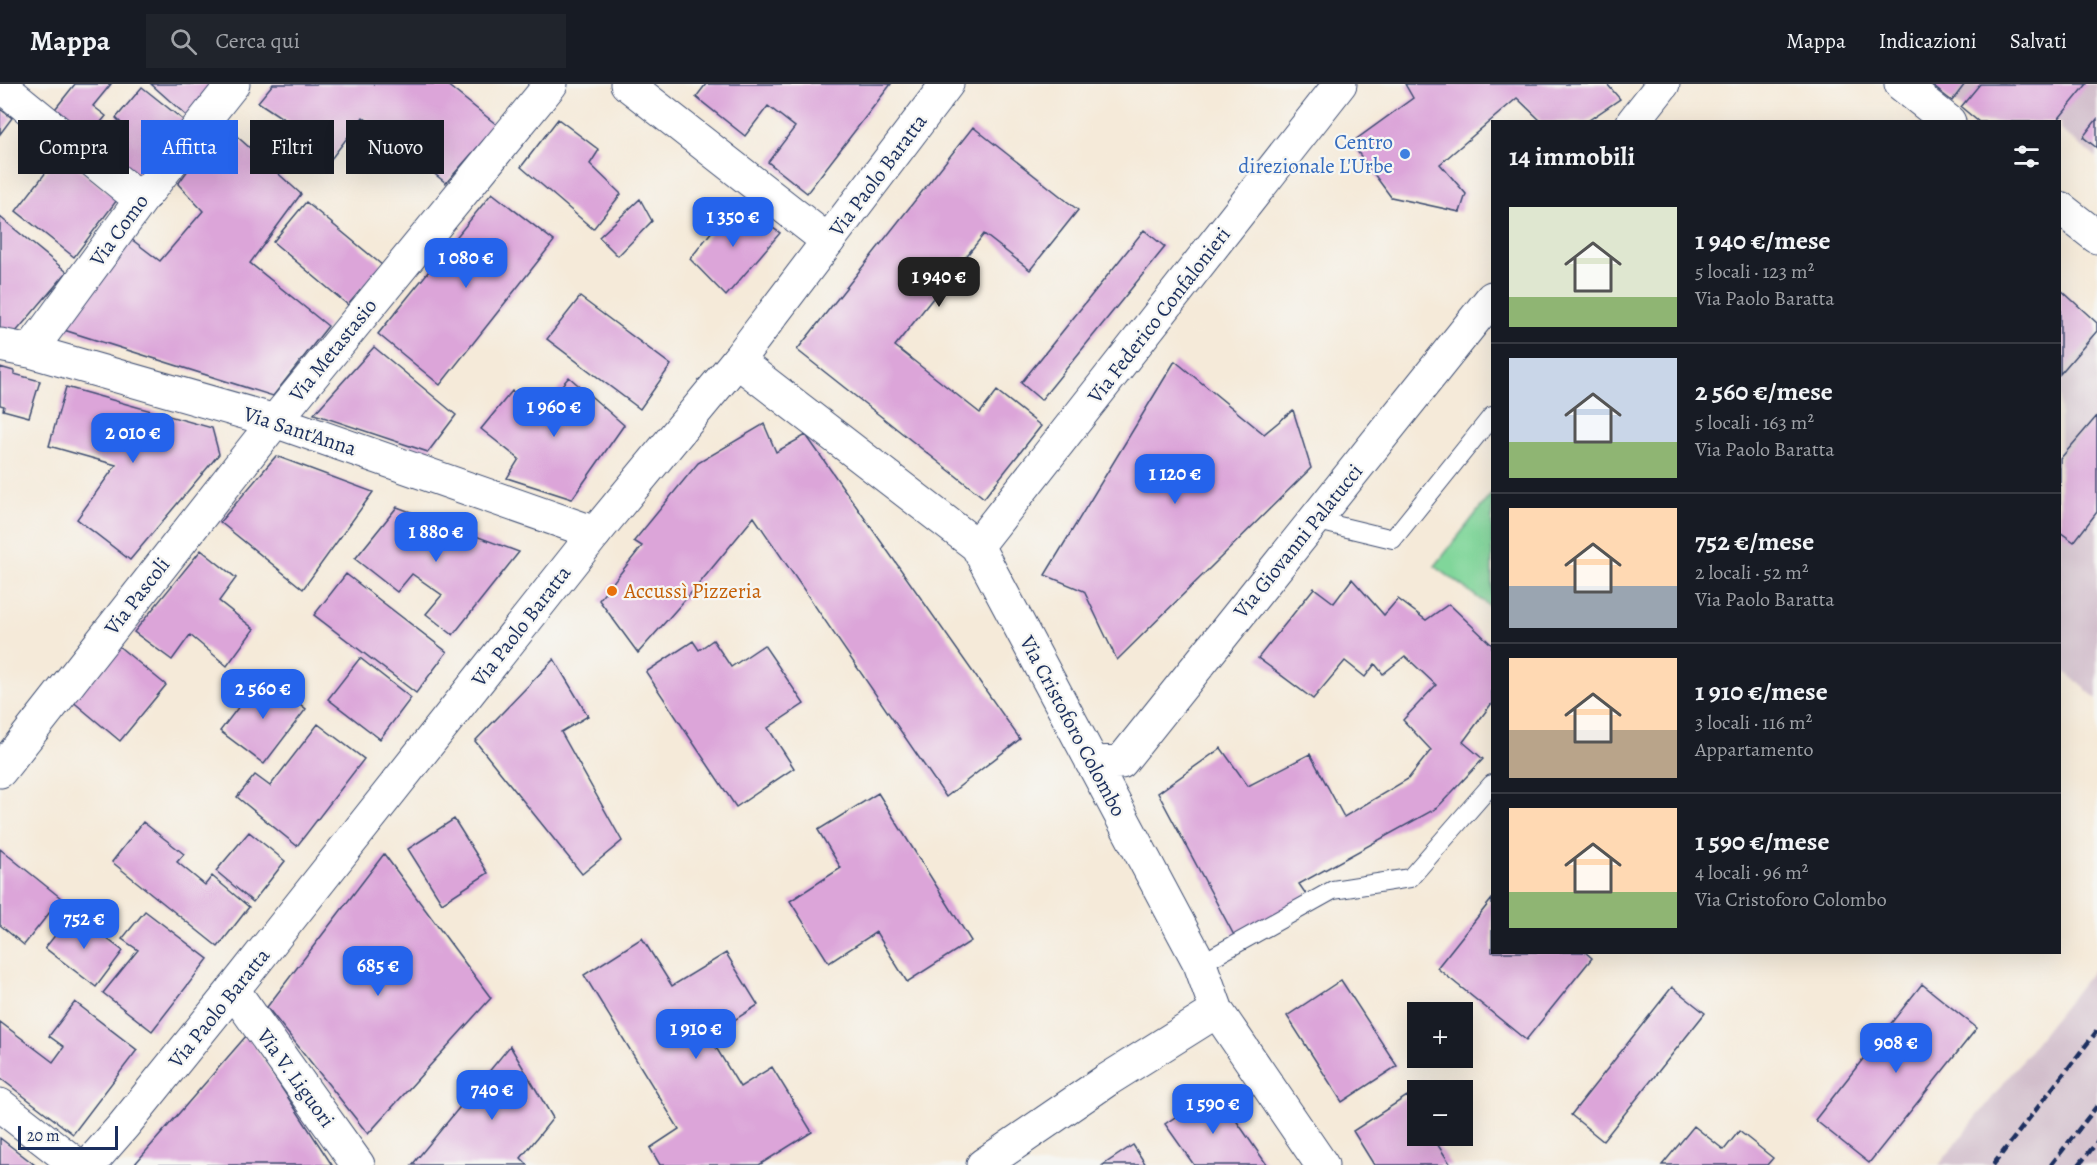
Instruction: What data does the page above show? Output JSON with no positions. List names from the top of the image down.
{
  "streets": {
    "street": [
      "Via Paolo Baratta",
      "Via Como",
      "Via Federico Confalonieri",
      "Via Metastasio",
      "Via Sant'Anna",
      "Via Giovanni Palatucci",
      "Via Pascoli",
      "Via Cristoforo Colombo",
      "Via V. Liguori"
    ]
  },
  "crossings": [
    ["Via Paolo Baratta", "Via Sant'Anna"],
    ["Via Paolo Baratta", "Via Cristoforo Colombo"],
    ["Via Paolo Baratta", "Via V. Liguori"],
    ["Via Como", "Via Sant'Anna"],
    ["Via Federico Confalonieri", "Via Cristoforo Colombo"],
    ["Via Metastasio", "Via Sant'Anna"],
    ["Via Metastasio", "Via Pascoli"],
    ["Via Sant'Anna", "Via Pascoli"],
    ["Via Giovanni Palatucci", "Via Cristoforo Colombo"]
  ],
  "places": ["Centro direzionale L'Urbe", "Accussì Pizzeria"],
  "scale_bar": "20 m",
  "page": {
    "header": "Mappa",
    "search": "Cerca qui",
    "nav": ["Mappa", "Indicazioni", "Salvati"],
    "chip": [
      "Compra",
      "Affitta",
      "Filtri",
      "Nuovo"
    ],
    "heading": "14 immobili",
    "list": [
      {
        "name": "1 940 €/mese",
        "note": "5 locali · 123 m² · Via Paolo Baratta"
      },
      {
        "name": "2 560 €/mese",
        "note": "5 locali · 163 m² · Via Paolo Baratta"
      },
      {
        "name": "752 €/mese",
        "note": "2 locali · 52 m² · Via Paolo Baratta"
      },
      {
        "name": "1 910 €/mese",
        "note": "3 locali · 116 m² · Appartamento"
      },
      {
        "name": "1 590 €/mese",
        "note": "4 locali · 96 m² · Via Cristoforo Colombo"
      }
    ],
    "price": [
      "1 350 €",
      "1 080 €",
      "1 940 €",
      "1 960 €",
      "2 010 €",
      "1 120 €",
      "1 880 €",
      "2 560 €",
      "752 €",
      "685 €",
      "1 910 €",
      "908 €",
      "740 €",
      "1 590 €"
    ],
    "map_buttons": ["+", "−"],
    "scale": "20 m"
  }
}
